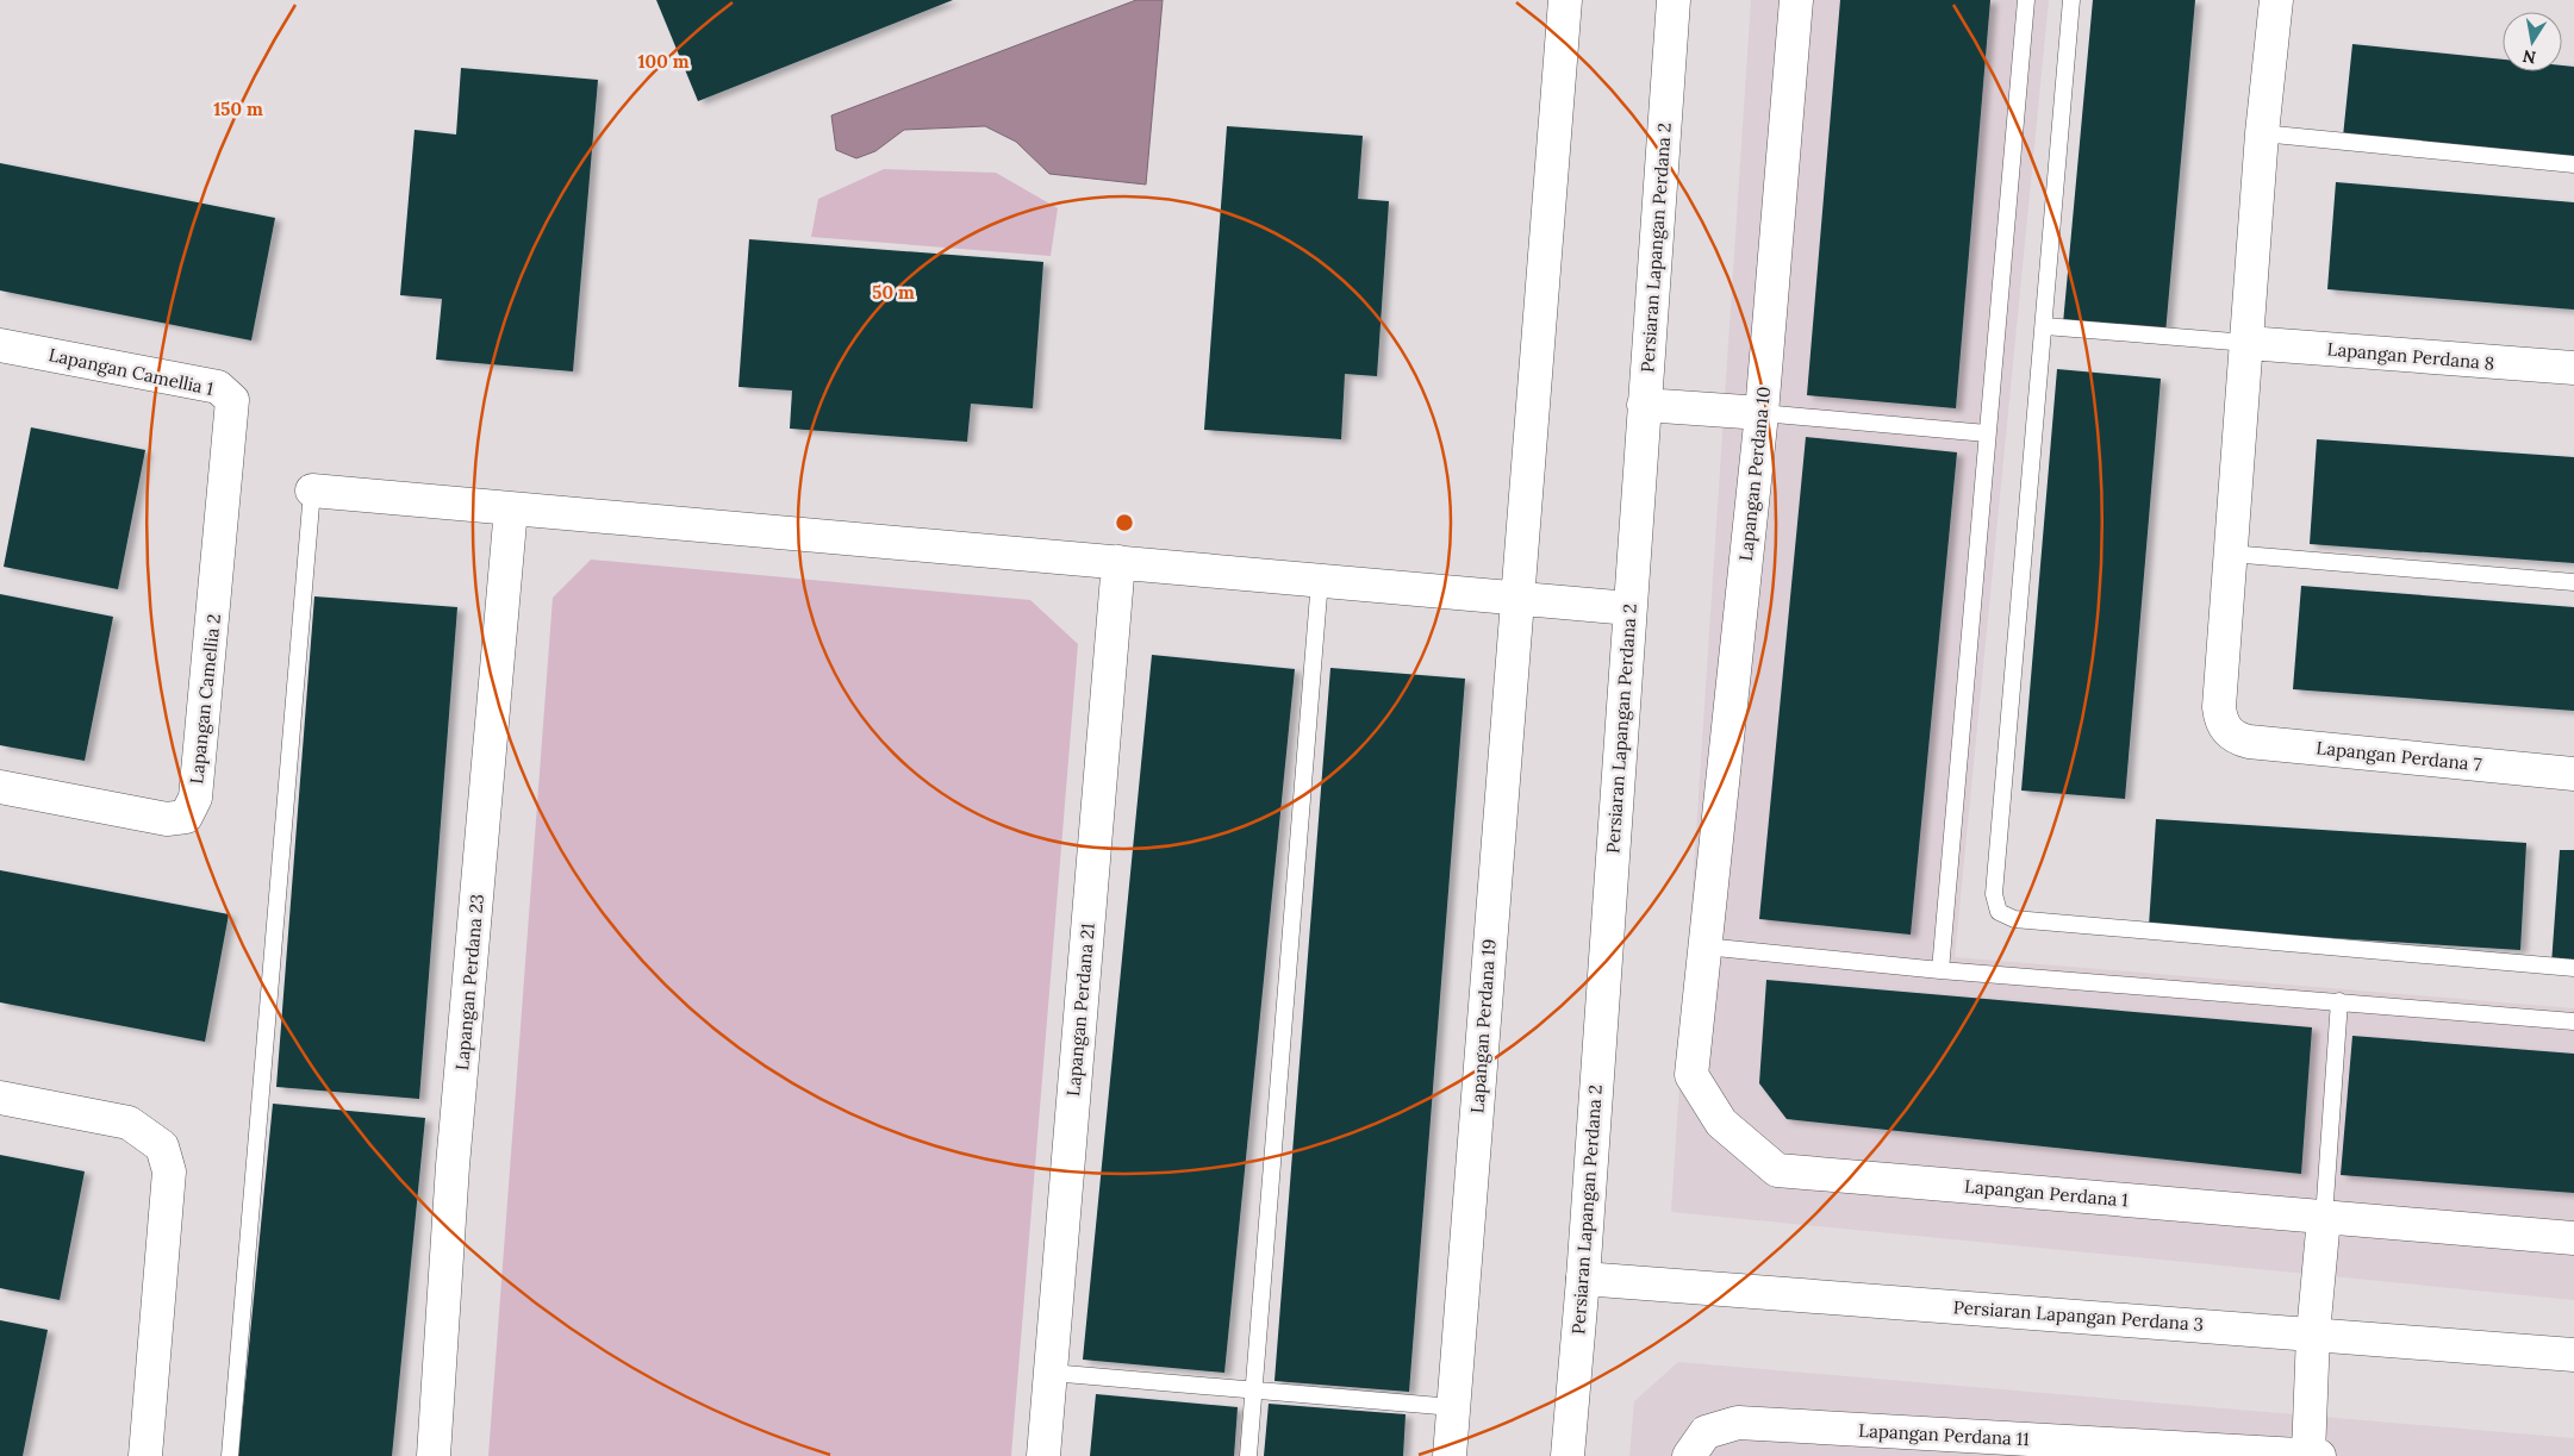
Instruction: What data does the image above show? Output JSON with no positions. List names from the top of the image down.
{
  "streets": {
    "street": [
      "Persiaran Lapangan Perdana 2",
      "Lapangan Perdana 8",
      "Lapangan Camellia 1",
      "Lapangan Perdana 10",
      "Lapangan Camellia 2",
      "Lapangan Perdana 7",
      "Lapangan Perdana 23",
      "Lapangan Perdana 21",
      "Lapangan Perdana 19",
      "Lapangan Perdana 1",
      "Persiaran Lapangan Perdana 3",
      "Lapangan Perdana 11"
    ]
  },
  "crossings": [
    ["Persiaran Lapangan Perdana 2", "Persiaran Lapangan Perdana 3"],
    ["Lapangan Camellia 1", "Lapangan Camellia 2"],
    ["Lapangan Perdana 10", "Lapangan Perdana 1"]
  ],
  "north": "bottom",
  "rings": ["100 m", "150 m", "50 m"]
}
